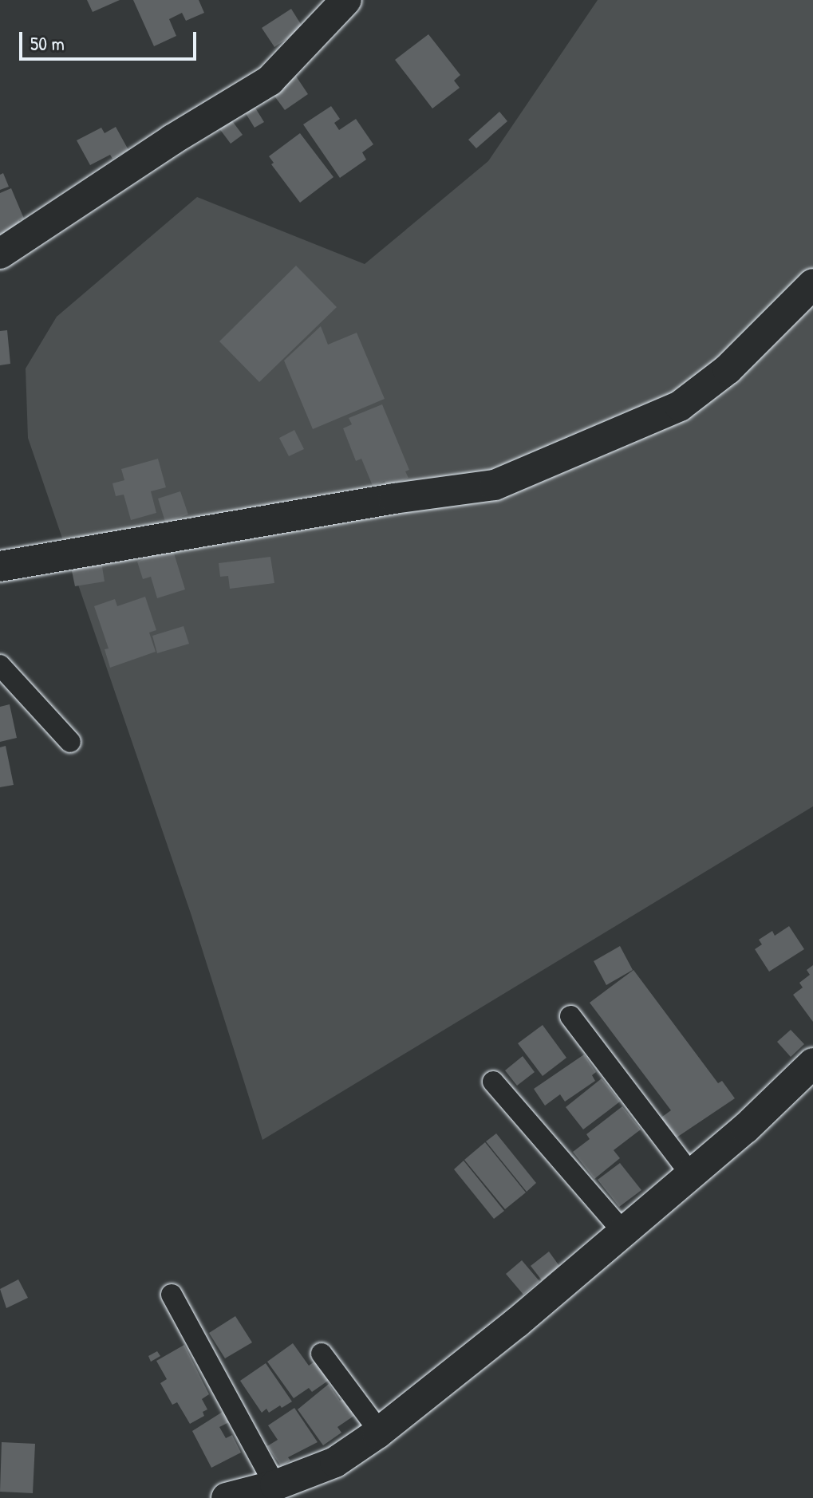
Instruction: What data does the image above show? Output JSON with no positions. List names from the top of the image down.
{
  "scale_bar": "50 m"
}
